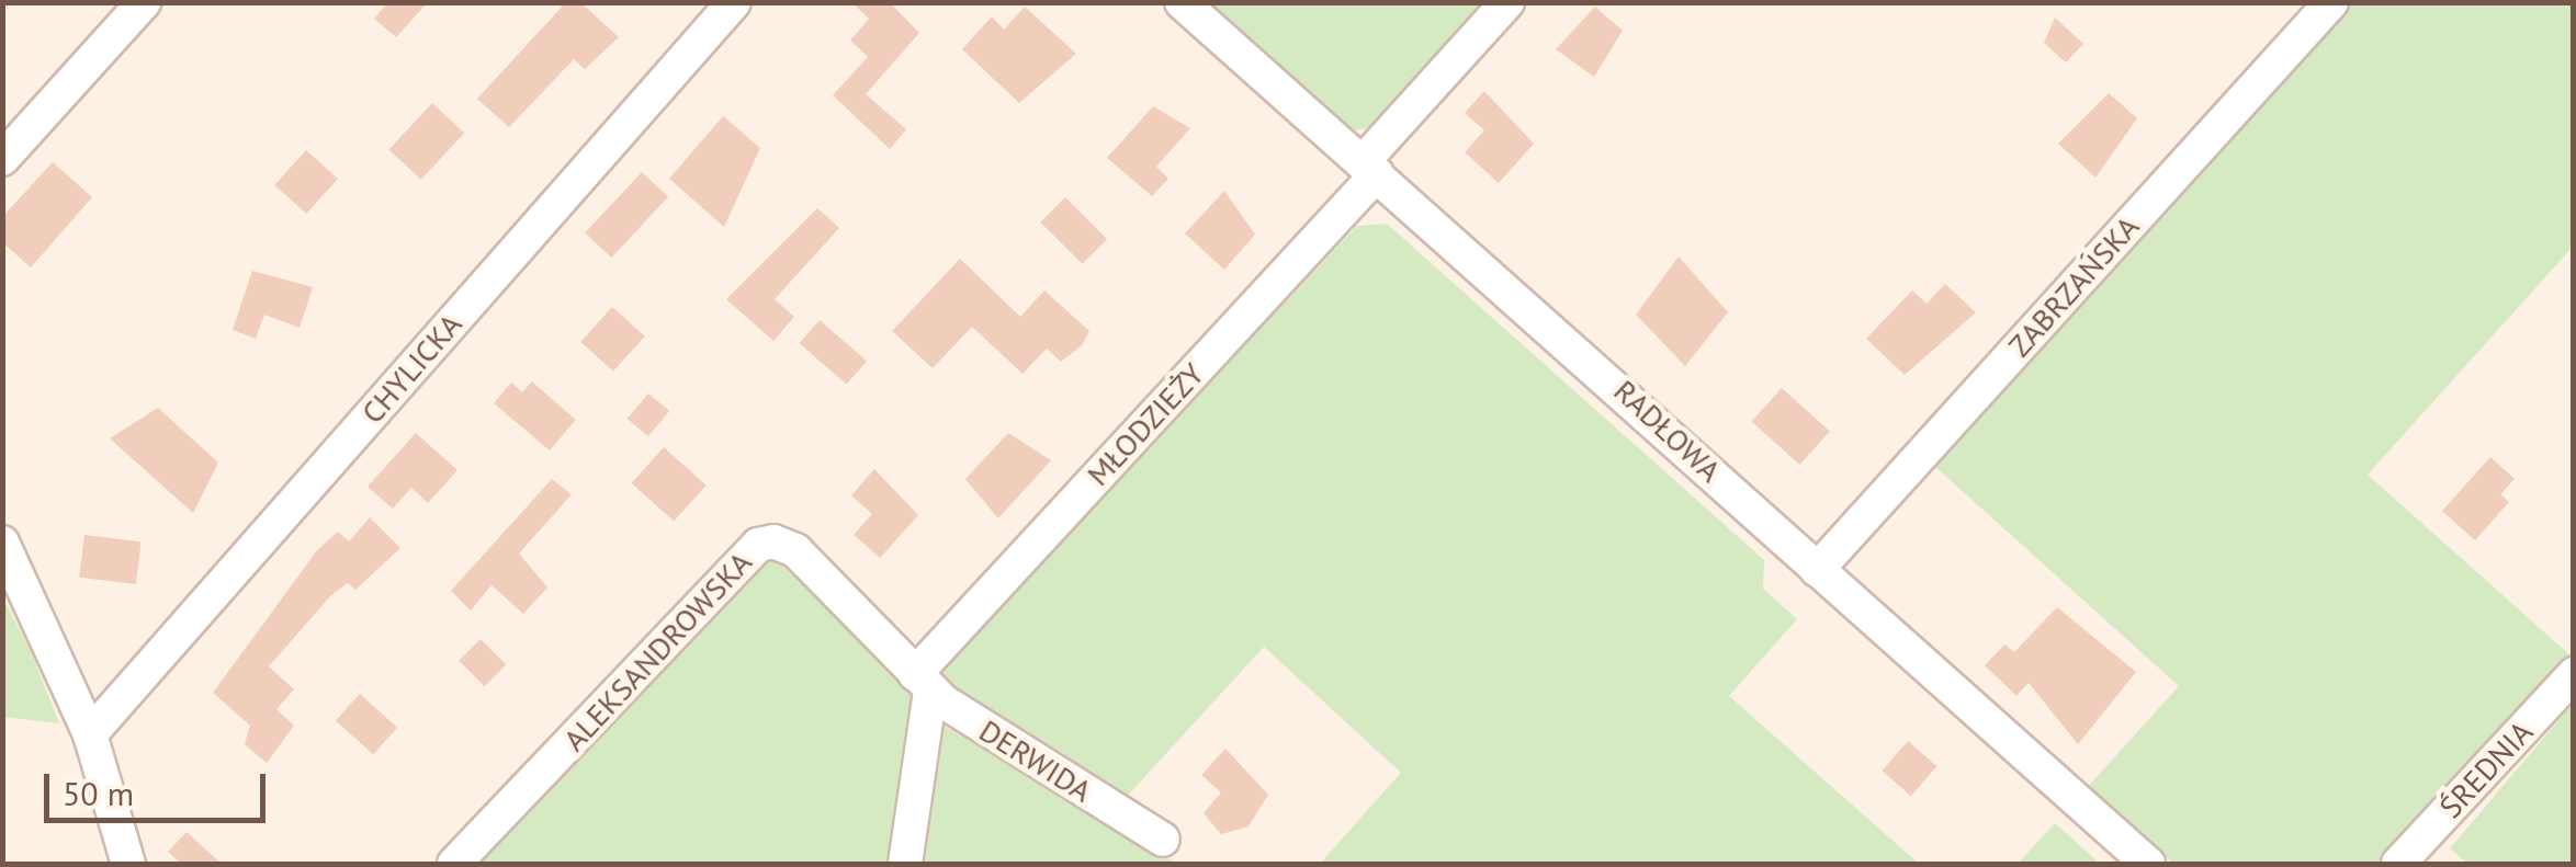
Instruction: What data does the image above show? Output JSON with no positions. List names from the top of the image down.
{
  "streets": {
    "street": [
      "ZABRZAŃSKA",
      "CHYLICKA",
      "MŁODZIEŻY",
      "RADŁOWA",
      "ALEKSANDROWSKA",
      "DERWIDA",
      "ŚREDNIA"
    ]
  },
  "crossings": [
    ["ZABRZAŃSKA", "RADŁOWA"],
    ["MŁODZIEŻY", "RADŁOWA"],
    ["MŁODZIEŻY", "ALEKSANDROWSKA"],
    ["MŁODZIEŻY", "DERWIDA"],
    ["ALEKSANDROWSKA", "DERWIDA"]
  ],
  "scale_bar": "50 m"
}
